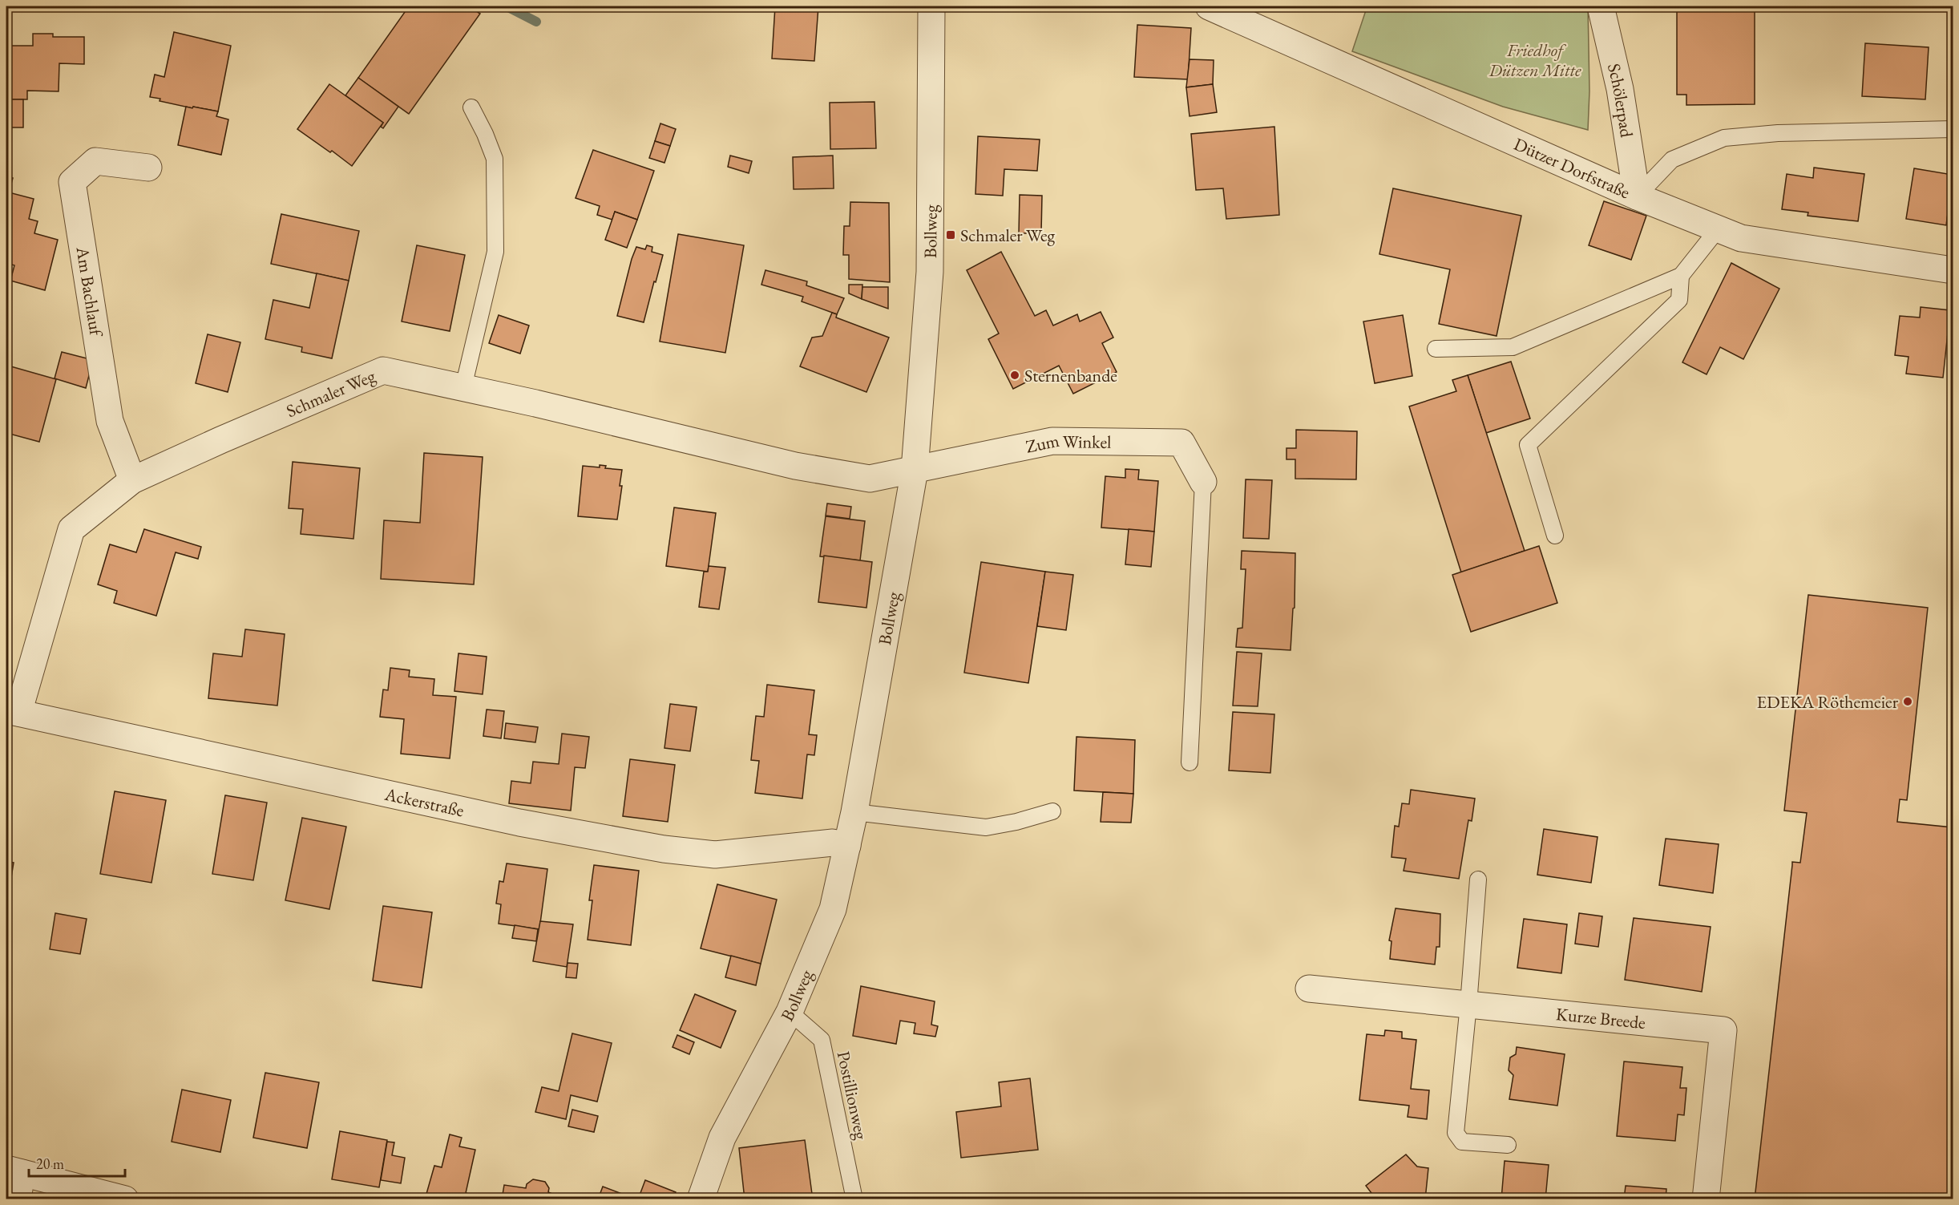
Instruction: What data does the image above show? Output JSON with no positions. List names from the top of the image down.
{
  "streets": {
    "street": [
      "Schölerpad",
      "Dützer Dorfstraße",
      "Bollweg",
      "Am Bachlauf",
      "Schmaler Weg",
      "Zum Winkel",
      "Ackerstraße",
      "Kurze Breede"
    ],
    "lane": ["Postillionweg"]
  },
  "crossings": [
    ["Schölerpad", "Dützer Dorfstraße"],
    ["Bollweg", "Schmaler Weg"],
    ["Bollweg", "Zum Winkel"],
    ["Bollweg", "Ackerstraße"],
    ["Bollweg", "Postillionweg"],
    ["Am Bachlauf", "Schmaler Weg"],
    ["Schmaler Weg", "Zum Winkel"],
    ["Schmaler Weg", "Ackerstraße"]
  ],
  "parks": ["Friedhof Dützen Mitte"],
  "places": {
    "transit": ["Schmaler Weg"],
    "other": ["Sternenbande", "EDEKA Röthemeier"]
  },
  "scale_bar": "20 m"
}
